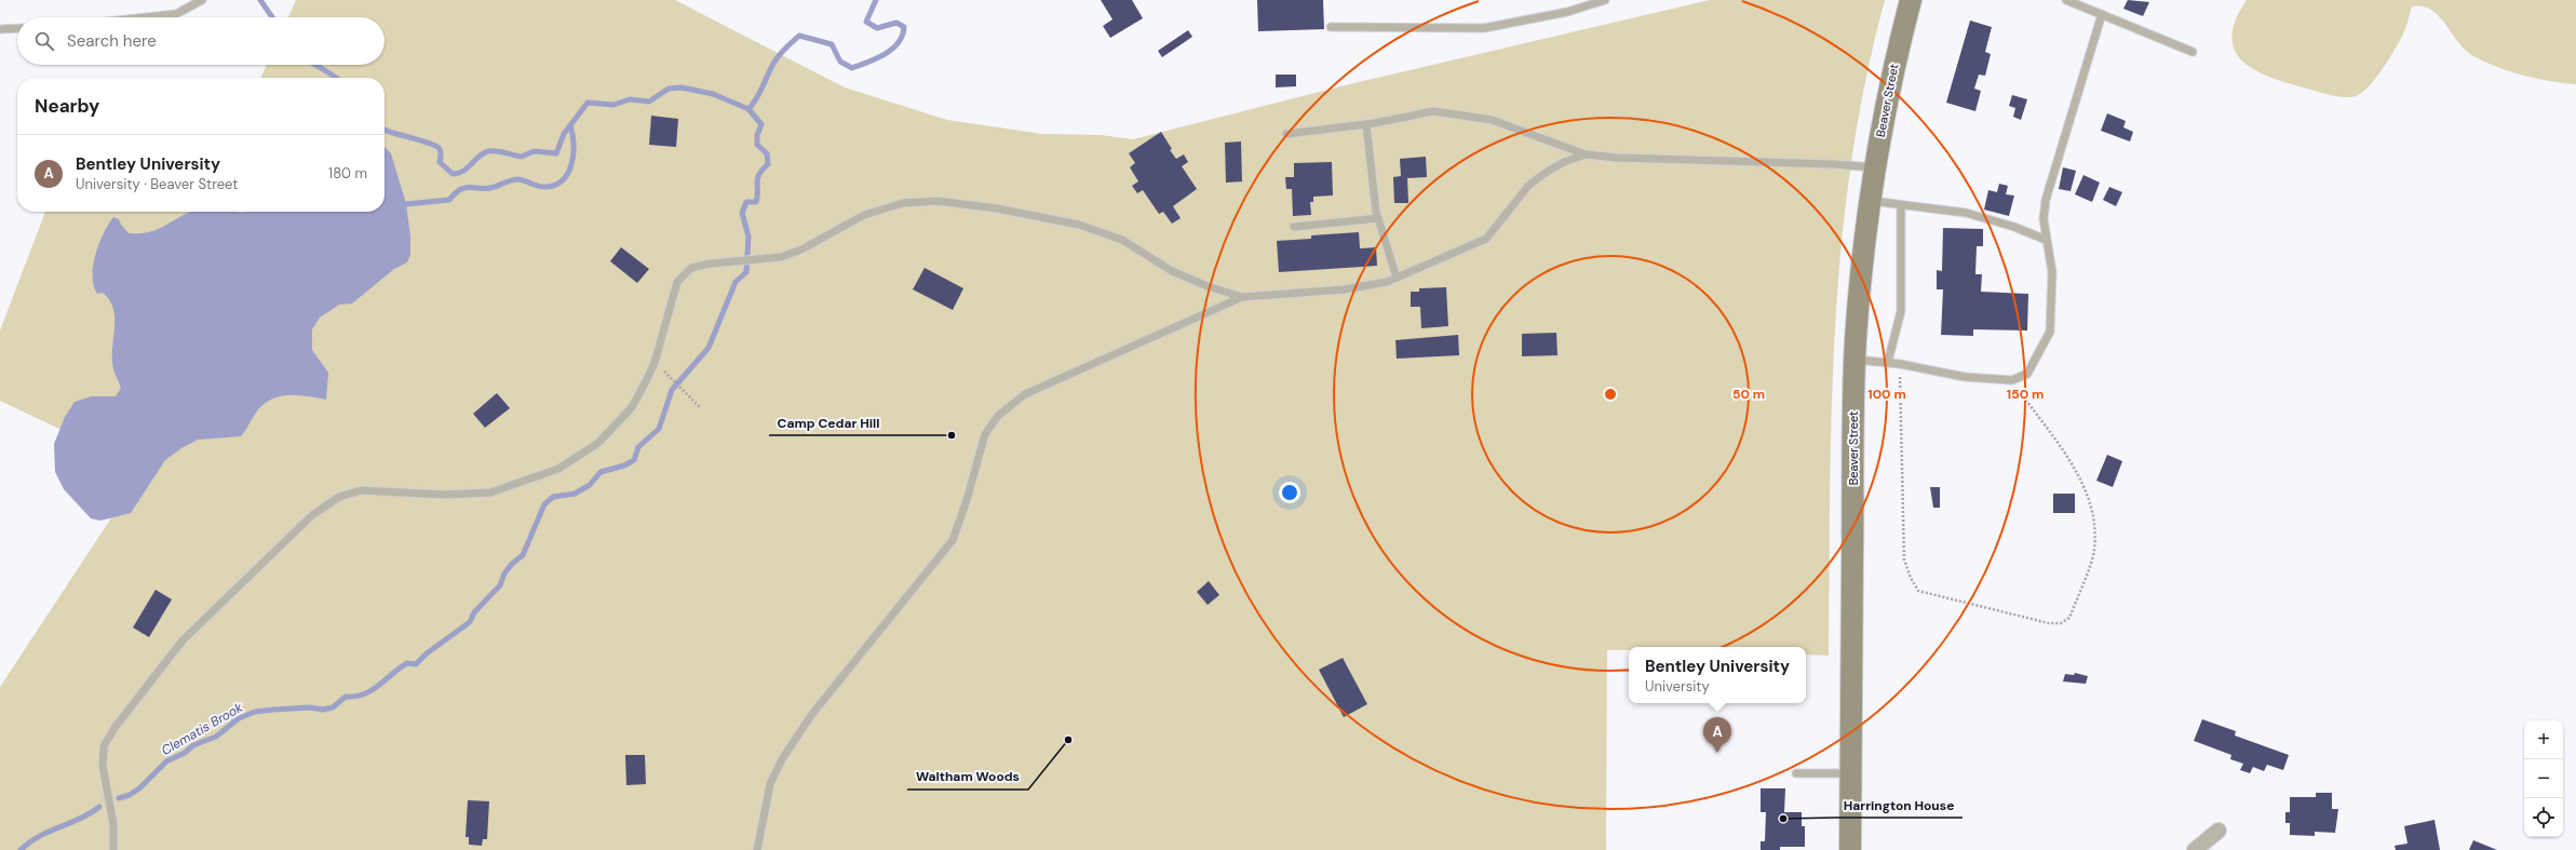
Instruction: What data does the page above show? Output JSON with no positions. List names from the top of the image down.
{
  "streets": {
    "main road": ["Beaver Street"]
  },
  "water": ["Clematis Brook"],
  "places": ["Camp Cedar Hill", "Waltham Woods", "Harrington House"],
  "page": {
    "search": "Search here",
    "heading": "Nearby",
    "list": [
      {
        "mark": "A",
        "name": "Bentley University",
        "note": "University · Beaver Street",
        "value": "180 m"
      }
    ],
    "popup": ["Bentley University", "University"],
    "pins": "A",
    "map_buttons": ["+", "−"]
  },
  "rings": ["50 m", "100 m", "150 m"]
}
